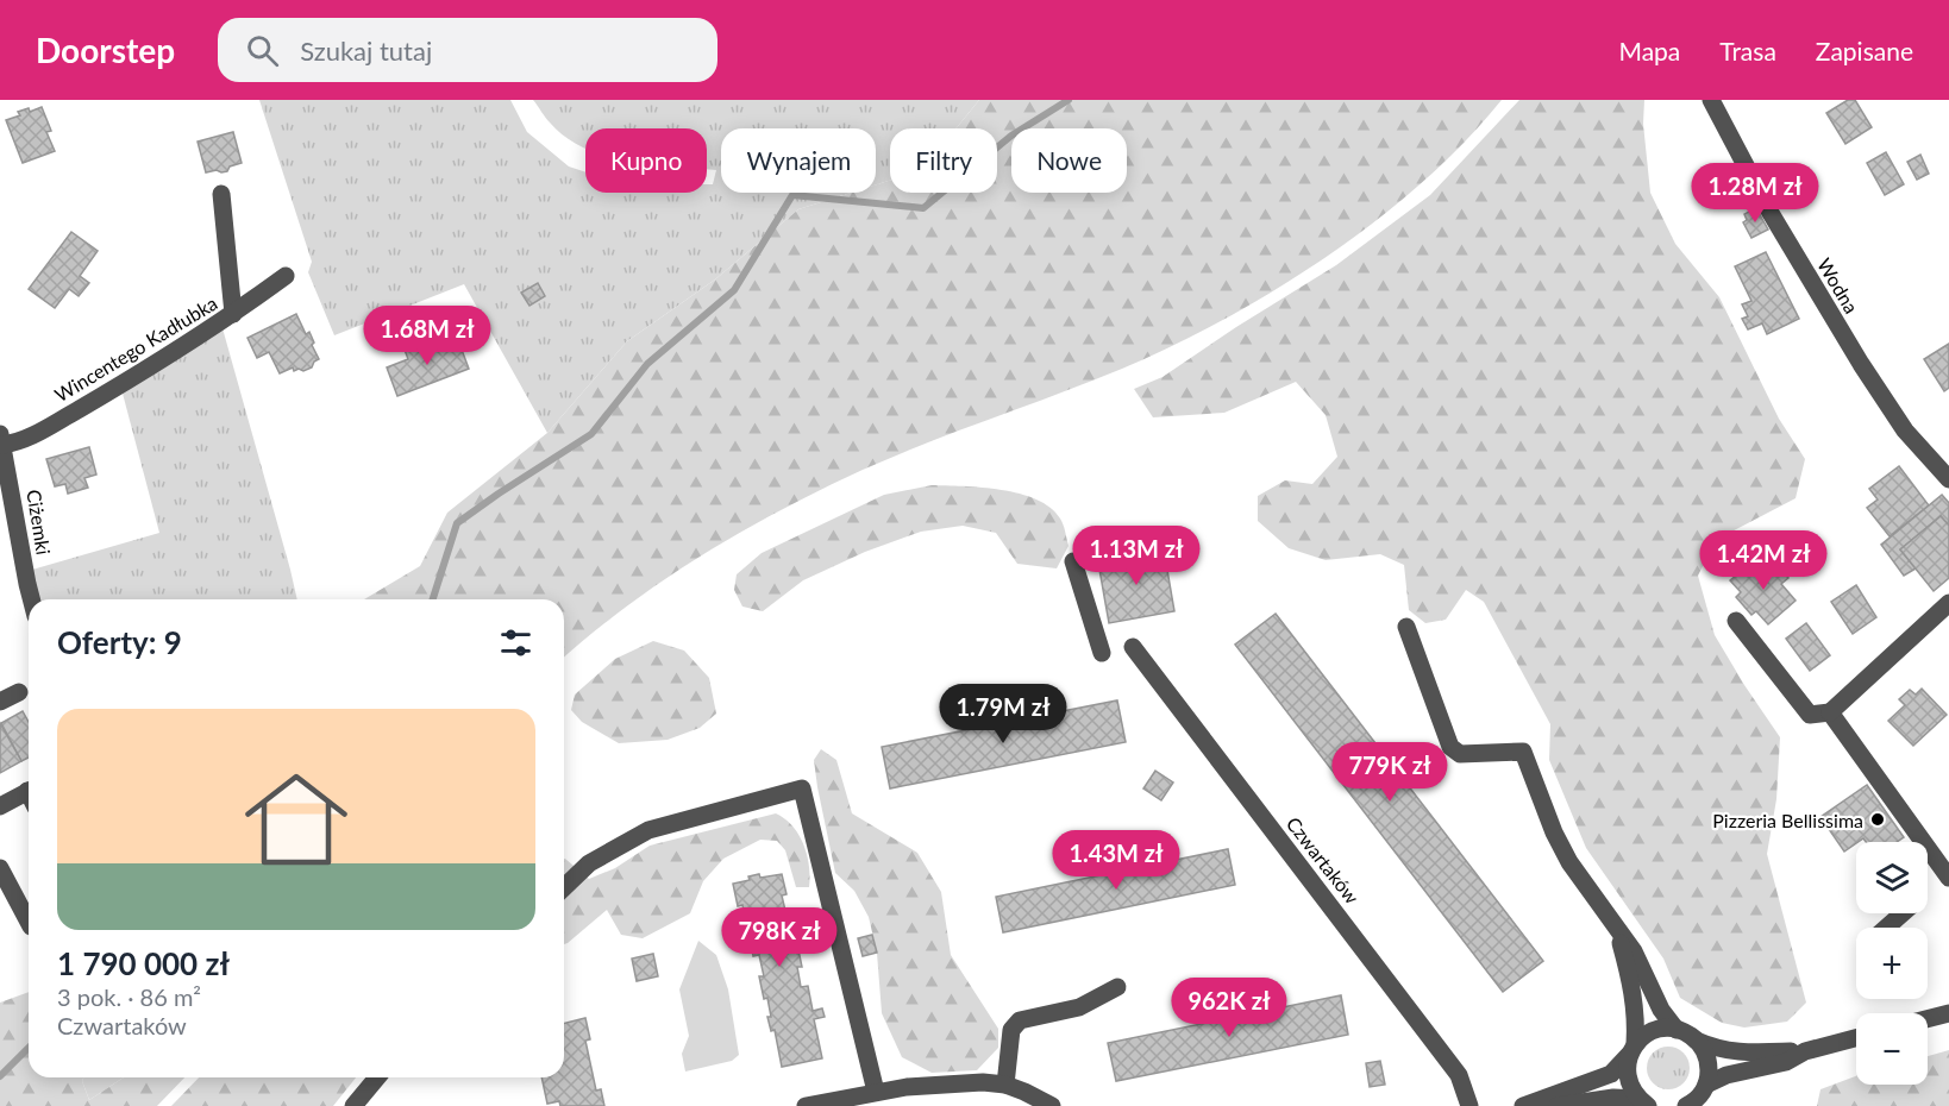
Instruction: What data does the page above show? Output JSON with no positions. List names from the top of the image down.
{
  "streets": {
    "street": [
      "Wodna",
      "Wincentego Kadłubka",
      "Ciżemki",
      "Czwartaków"
    ]
  },
  "crossings": [
    ["Wincentego Kadłubka", "Ciżemki"]
  ],
  "places": ["Pizzeria Bellissima"],
  "page": {
    "header": "Doorstep",
    "search": "Szukaj tutaj",
    "nav": ["Mapa", "Trasa", "Zapisane"],
    "chip": [
      "Kupno",
      "Wynajem",
      "Filtry",
      "Nowe"
    ],
    "price": [
      "1.28M zł",
      "1.68M zł",
      "1.13M zł",
      "1.42M zł",
      "1.79M zł",
      "779K zł",
      "1.43M zł",
      "798K zł",
      "962K zł"
    ],
    "heading": "Oferty: 9",
    "list": [
      {
        "name": "1 790 000 zł",
        "note": "3 pok. · 86 m² · Czwartaków"
      }
    ],
    "map_buttons": ["+", "−"]
  }
}
